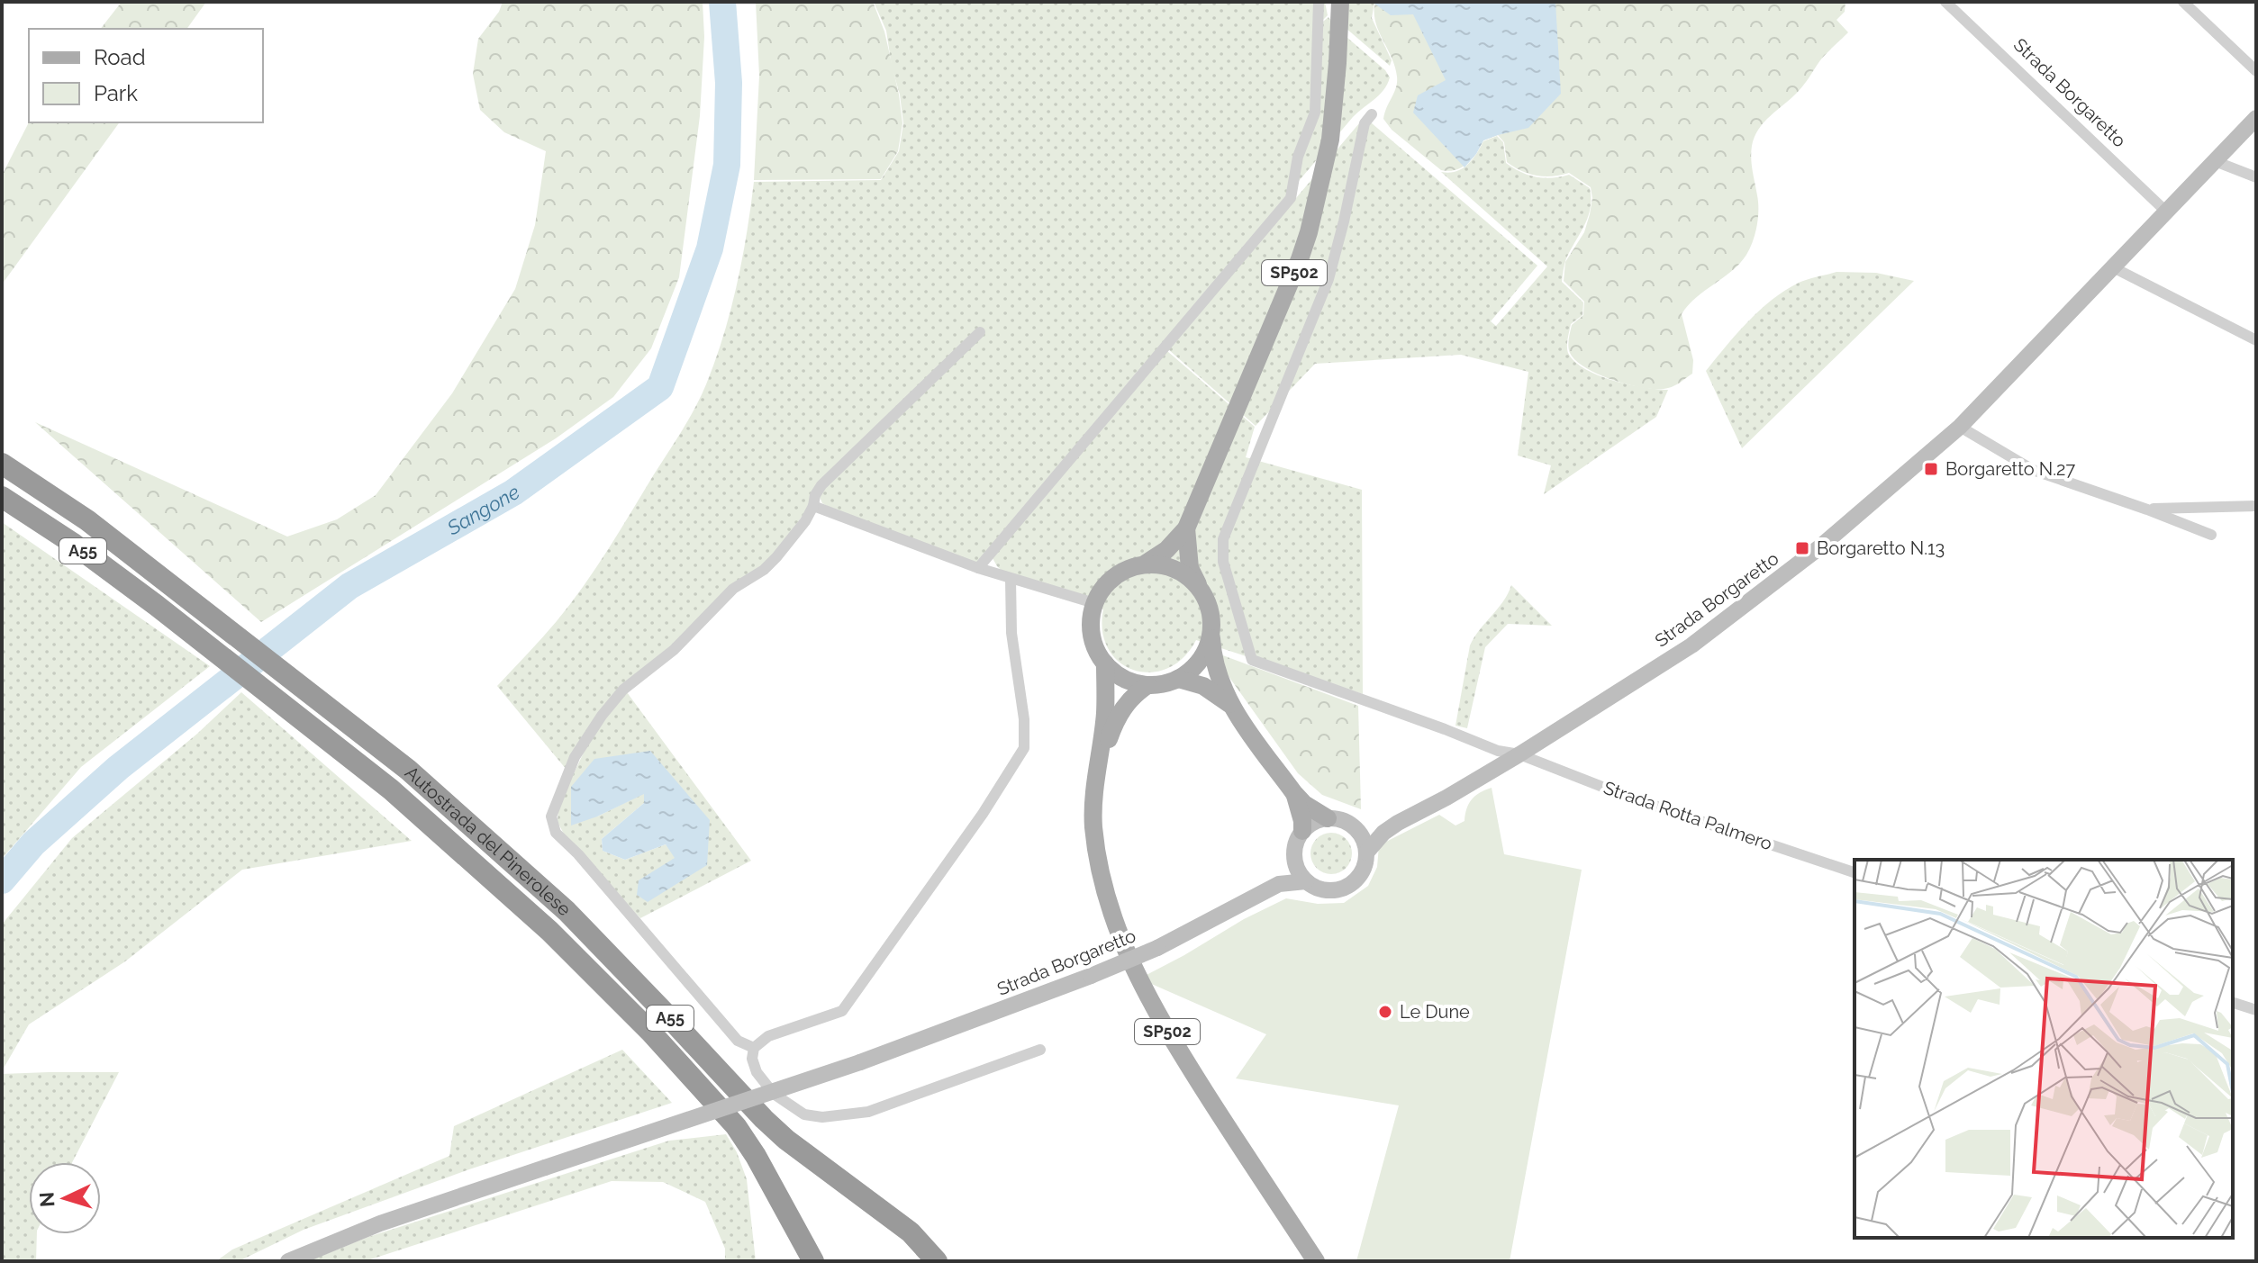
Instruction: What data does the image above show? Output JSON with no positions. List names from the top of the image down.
{
  "streets": {
    "highway": ["A55", "Autostrada del Pinerolese"],
    "main road": ["SP502"],
    "street": ["Strada Borgaretto", "Strada Rotta Palmero"]
  },
  "crossings": [
    ["Strada Borgaretto", "Strada Rotta Palmero"]
  ],
  "water": ["Sangone"],
  "places": {
    "transit": ["Borgaretto N.27", "Borgaretto N.13"],
    "other": ["Le Dune"]
  },
  "legend": ["Road", "Park"],
  "north": "left"
}
